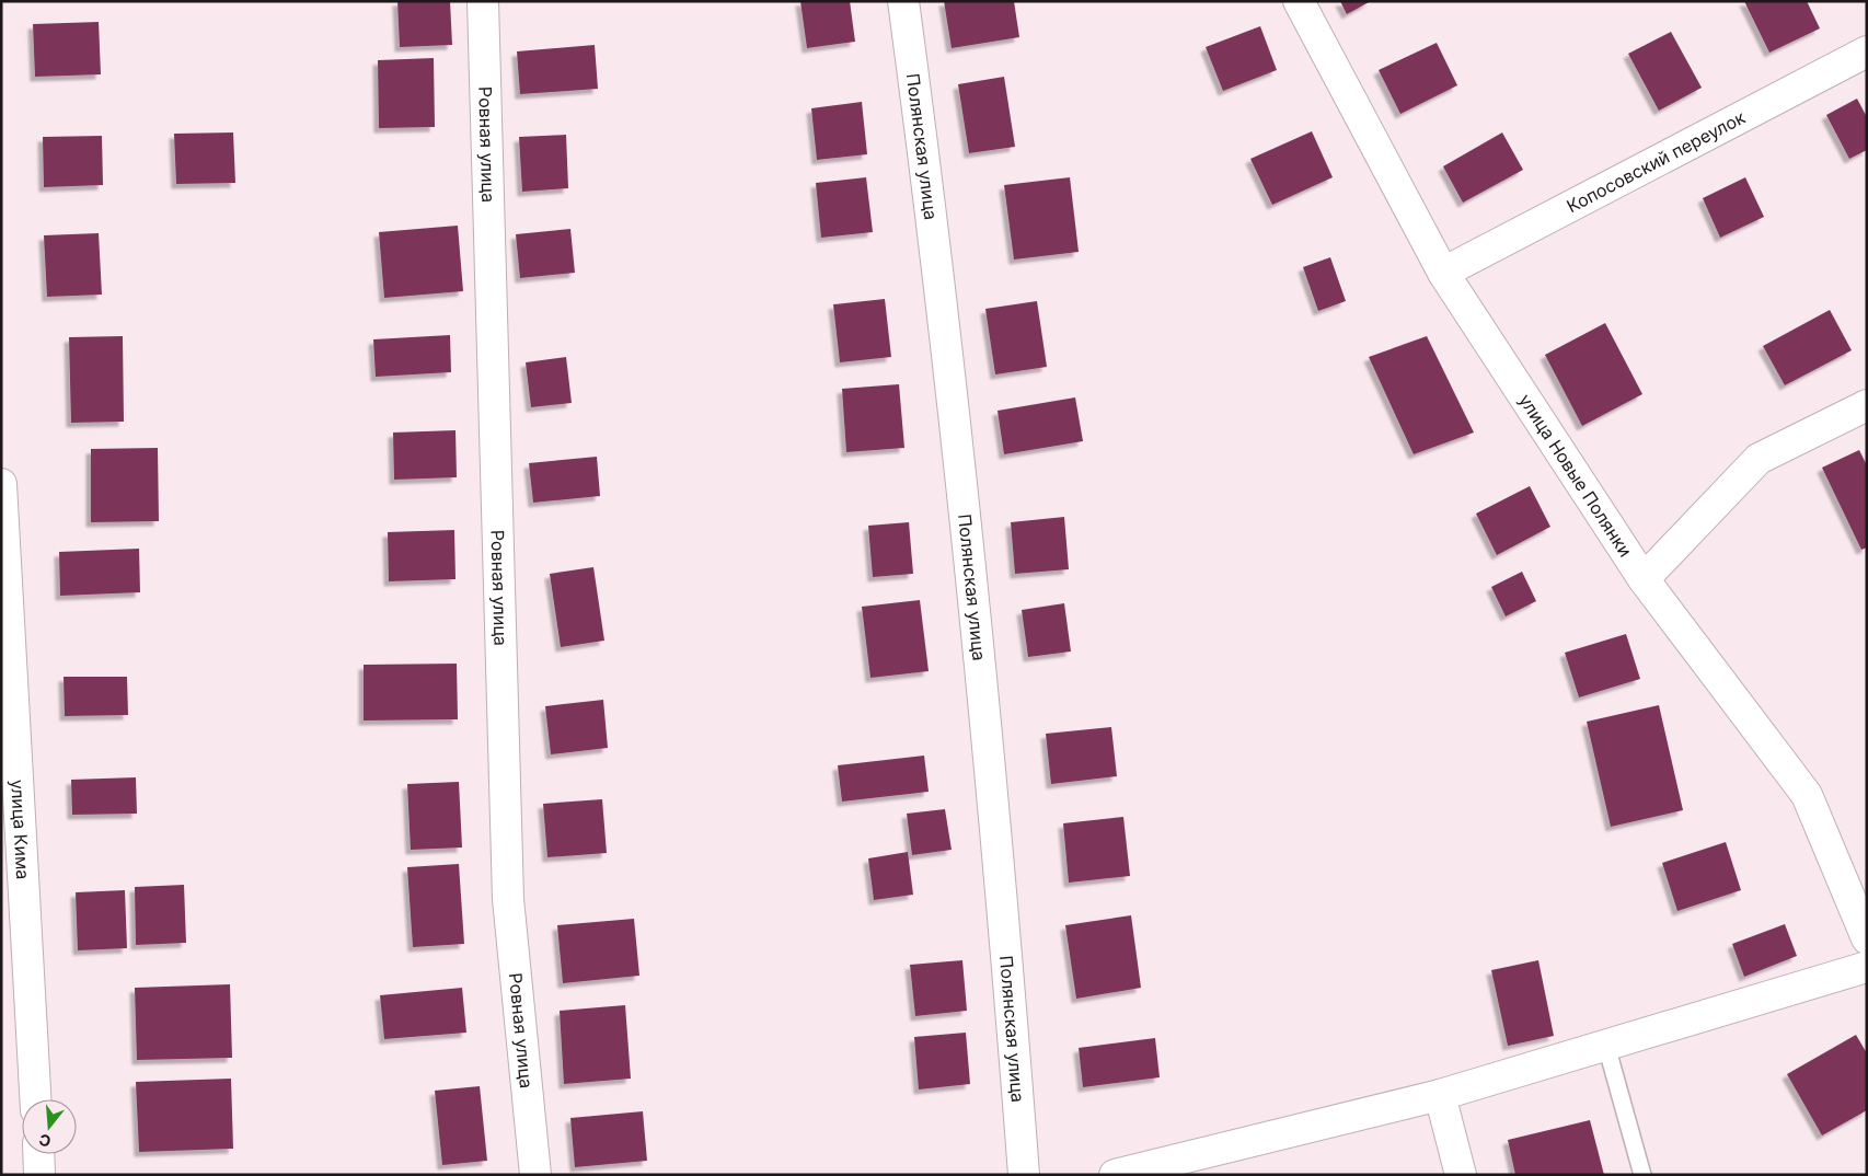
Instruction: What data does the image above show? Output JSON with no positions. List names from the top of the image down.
{
  "streets": {
    "street": [
      "Ровная улица",
      "Полянская улица",
      "Копосовский переулок",
      "улица Новые Полянки",
      "улица Кима"
    ]
  },
  "crossings": [
    ["Копосовский переулок", "улица Новые Полянки"]
  ],
  "north": "bottom"
}
